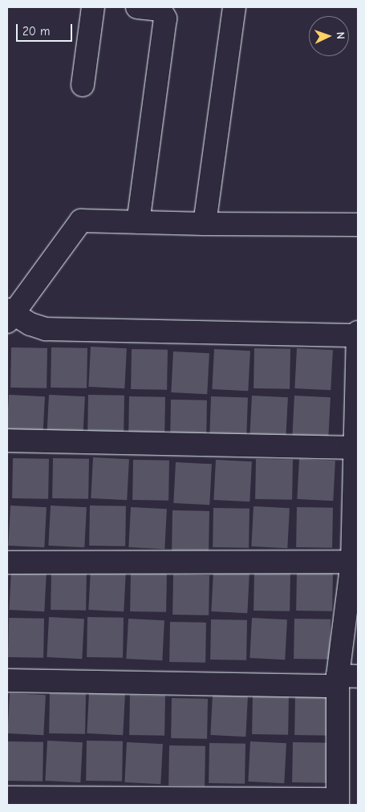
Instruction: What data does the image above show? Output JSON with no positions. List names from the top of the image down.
{
  "scale_bar": "20 m",
  "north": "right"
}
